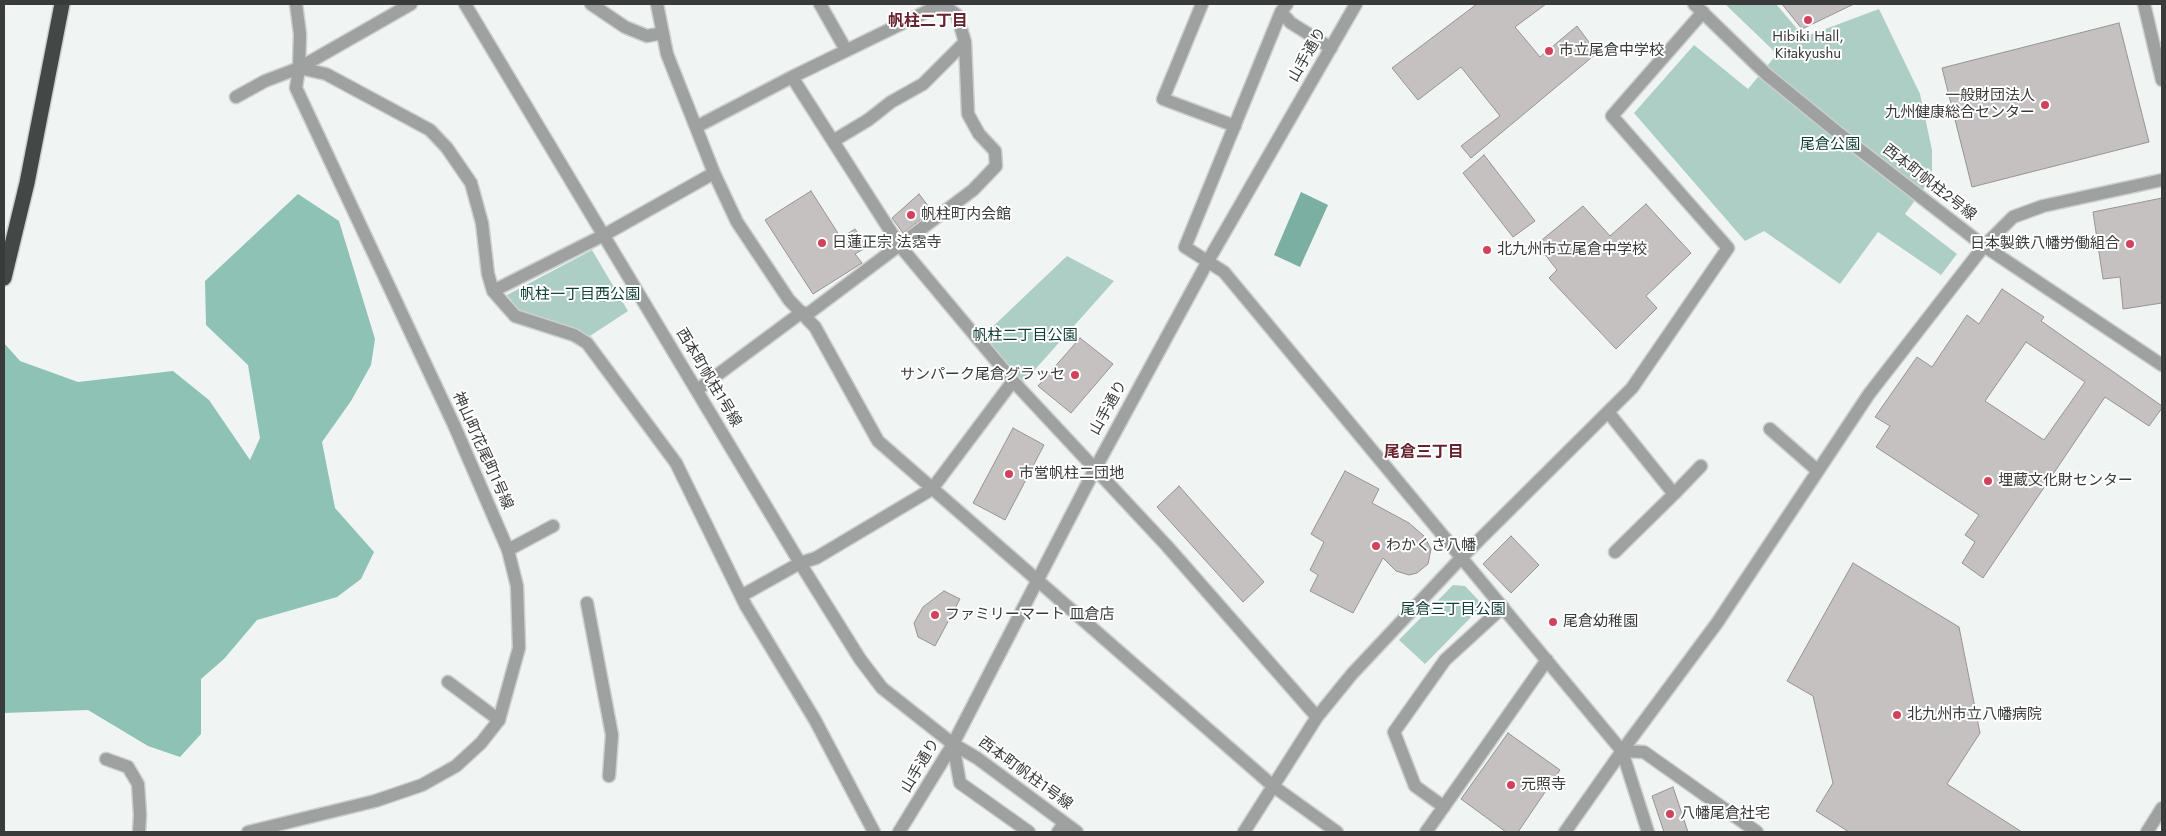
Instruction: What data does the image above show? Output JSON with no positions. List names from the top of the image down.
{
  "streets": {
    "street": [
      "山手通り",
      "西本町帆柱2号線",
      "西本町帆柱1号線",
      "神山町花尾町1号線"
    ]
  },
  "crossings": [
    ["山手通り", "西本町帆柱1号線"]
  ],
  "districts": ["帆柱二丁目", "尾倉三丁目"],
  "parks": [
    "尾倉公園",
    "帆柱一丁目西公園",
    "帆柱二丁目公園",
    "尾倉三丁目公園"
  ],
  "places": [
    "Hibiki Hall, Kitakyushu",
    "市立尾倉中学校",
    "一般財団法人 九州健康総合センター",
    "帆柱町内会館",
    "日蓮正宗 法霑寺",
    "日本製鉄八幡労働組合",
    "北九州市立尾倉中学校",
    "サンパーク尾倉グラッセ",
    "市営帆柱二団地",
    "埋蔵文化財センター",
    "わかくさ八幡",
    "ファミリーマート 皿倉店",
    "尾倉幼稚園",
    "北九州市立八幡病院",
    "元照寺",
    "八幡尾倉社宅"
  ]
}
